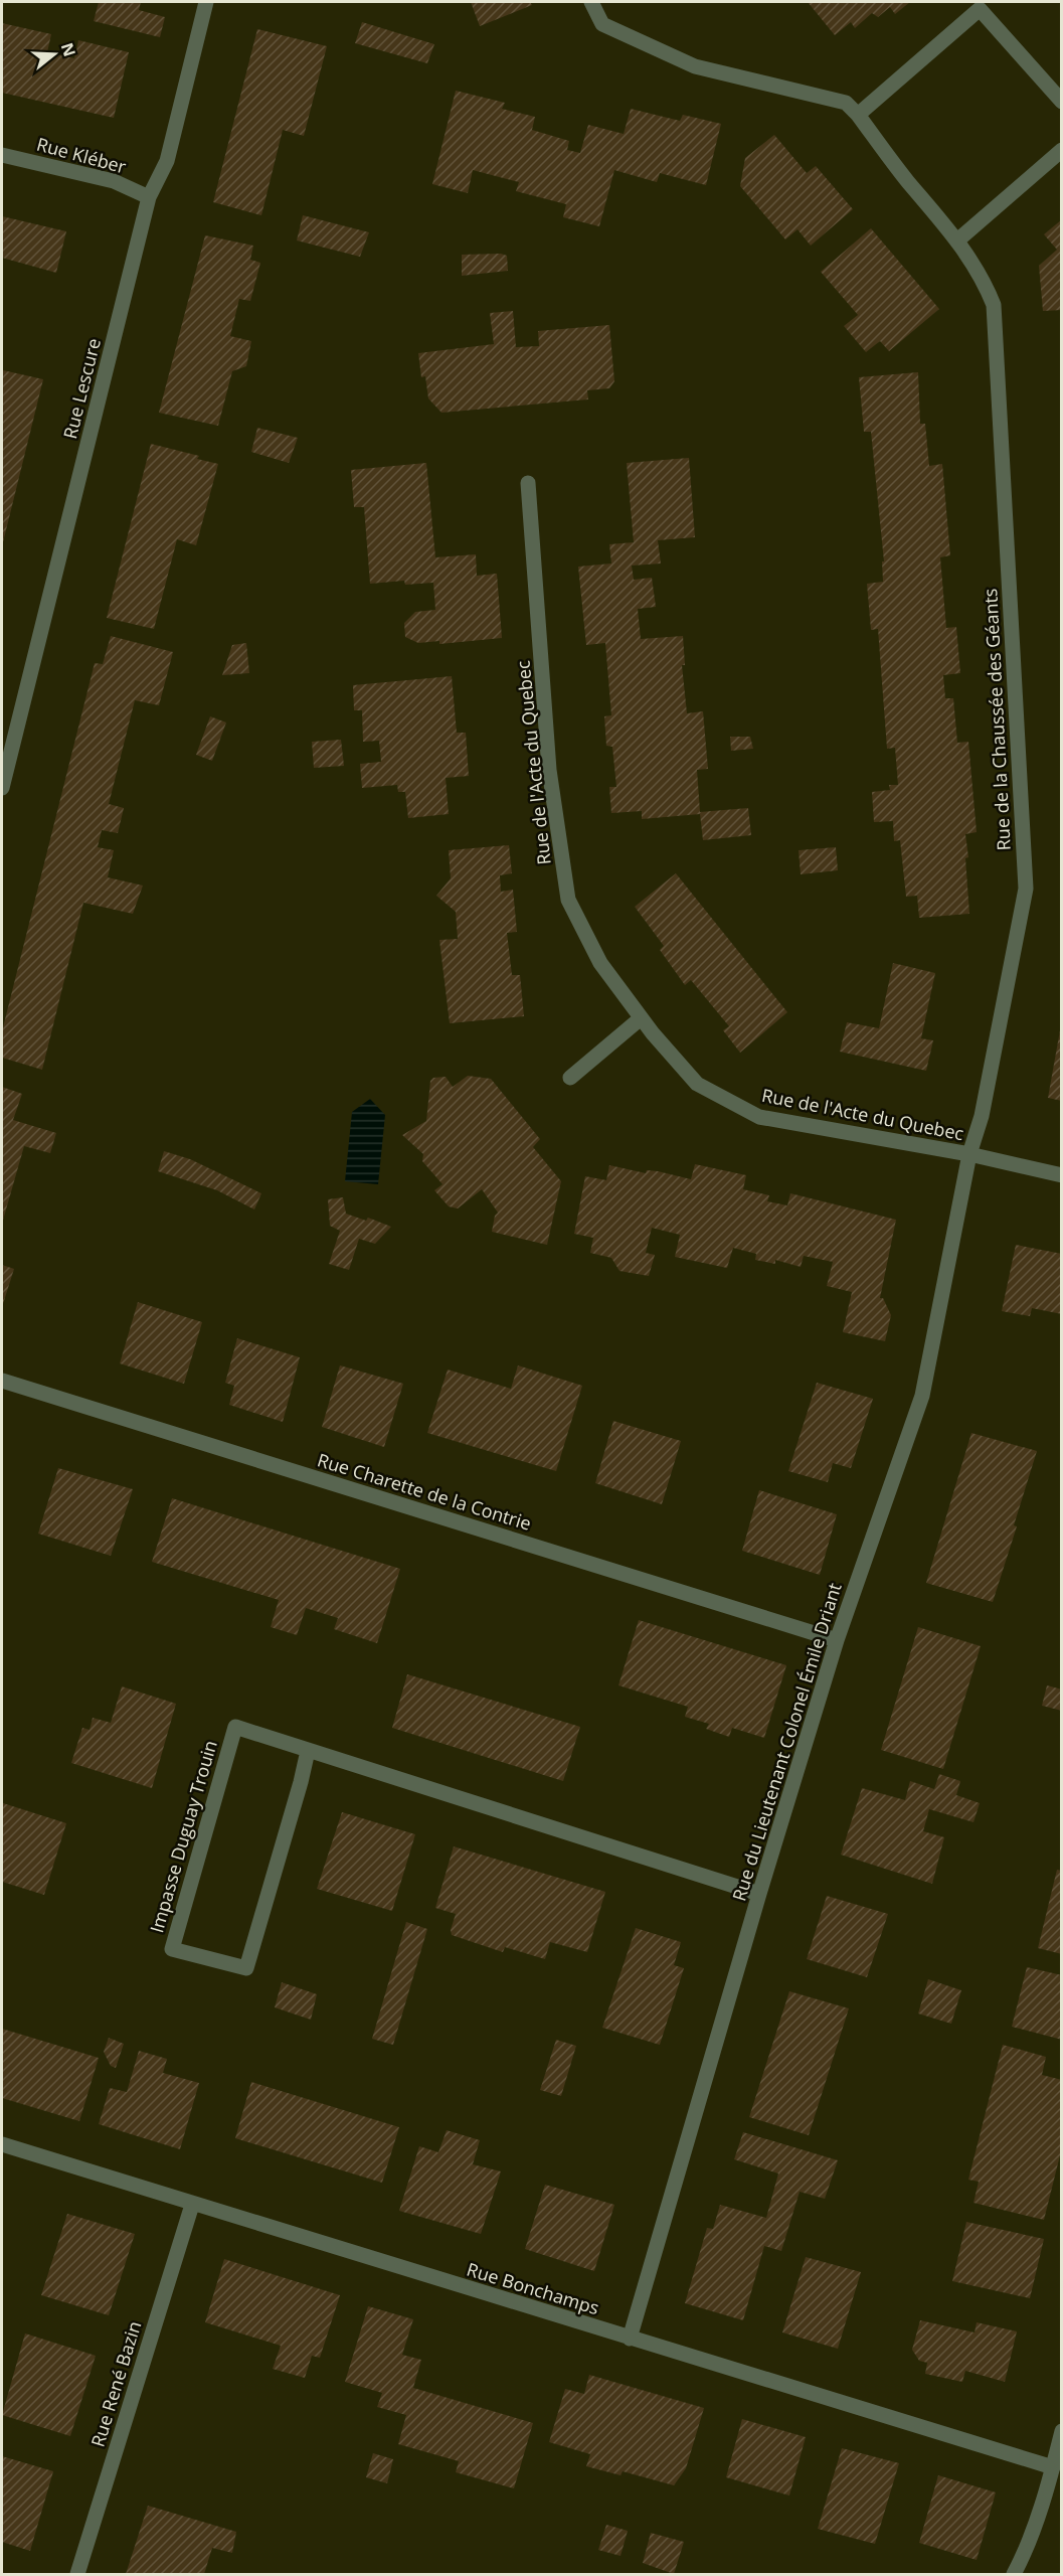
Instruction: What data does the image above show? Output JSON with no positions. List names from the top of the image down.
{
  "streets": {
    "street": [
      "Rue Kléber",
      "Rue Lescure",
      "Rue de la Chaussée des Géants",
      "Rue de l'Acte du Quebec",
      "Rue Charette de la Contrie",
      "Rue du Lieutenant Colonel Émile Driant",
      "Impasse Duguay Trouin",
      "Rue Bonchamps",
      "Rue René Bazin"
    ]
  },
  "crossings": [
    ["Rue Kléber", "Rue Lescure"],
    ["Rue de la Chaussée des Géants", "Rue de l'Acte du Quebec"],
    ["Rue de la Chaussée des Géants", "Rue du Lieutenant Colonel Émile Driant"],
    ["Rue de l'Acte du Quebec", "Rue du Lieutenant Colonel Émile Driant"],
    ["Rue Charette de la Contrie", "Rue du Lieutenant Colonel Émile Driant"],
    ["Rue du Lieutenant Colonel Émile Driant", "Impasse Duguay Trouin"],
    ["Rue du Lieutenant Colonel Émile Driant", "Rue Bonchamps"],
    ["Rue Bonchamps", "Rue René Bazin"]
  ],
  "north": "right"
}
